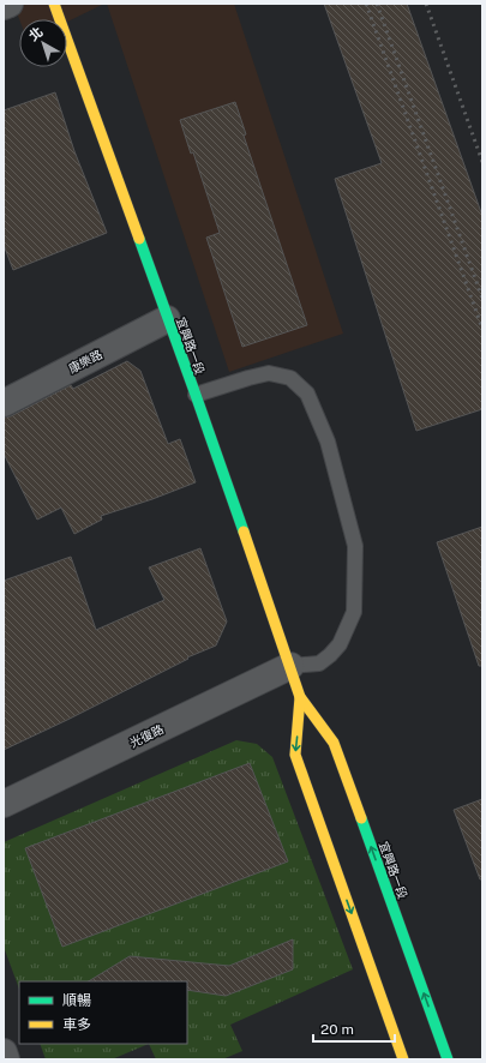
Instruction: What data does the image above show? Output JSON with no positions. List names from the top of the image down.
{
  "streets": {
    "street": ["宜興路一段", "康樂路", "光復路"]
  },
  "crossings": [
    ["宜興路一段", "康樂路"],
    ["宜興路一段", "光復路"]
  ],
  "legend": ["順暢", "車多"],
  "scale_bar": "20 m",
  "north": "top left"
}
